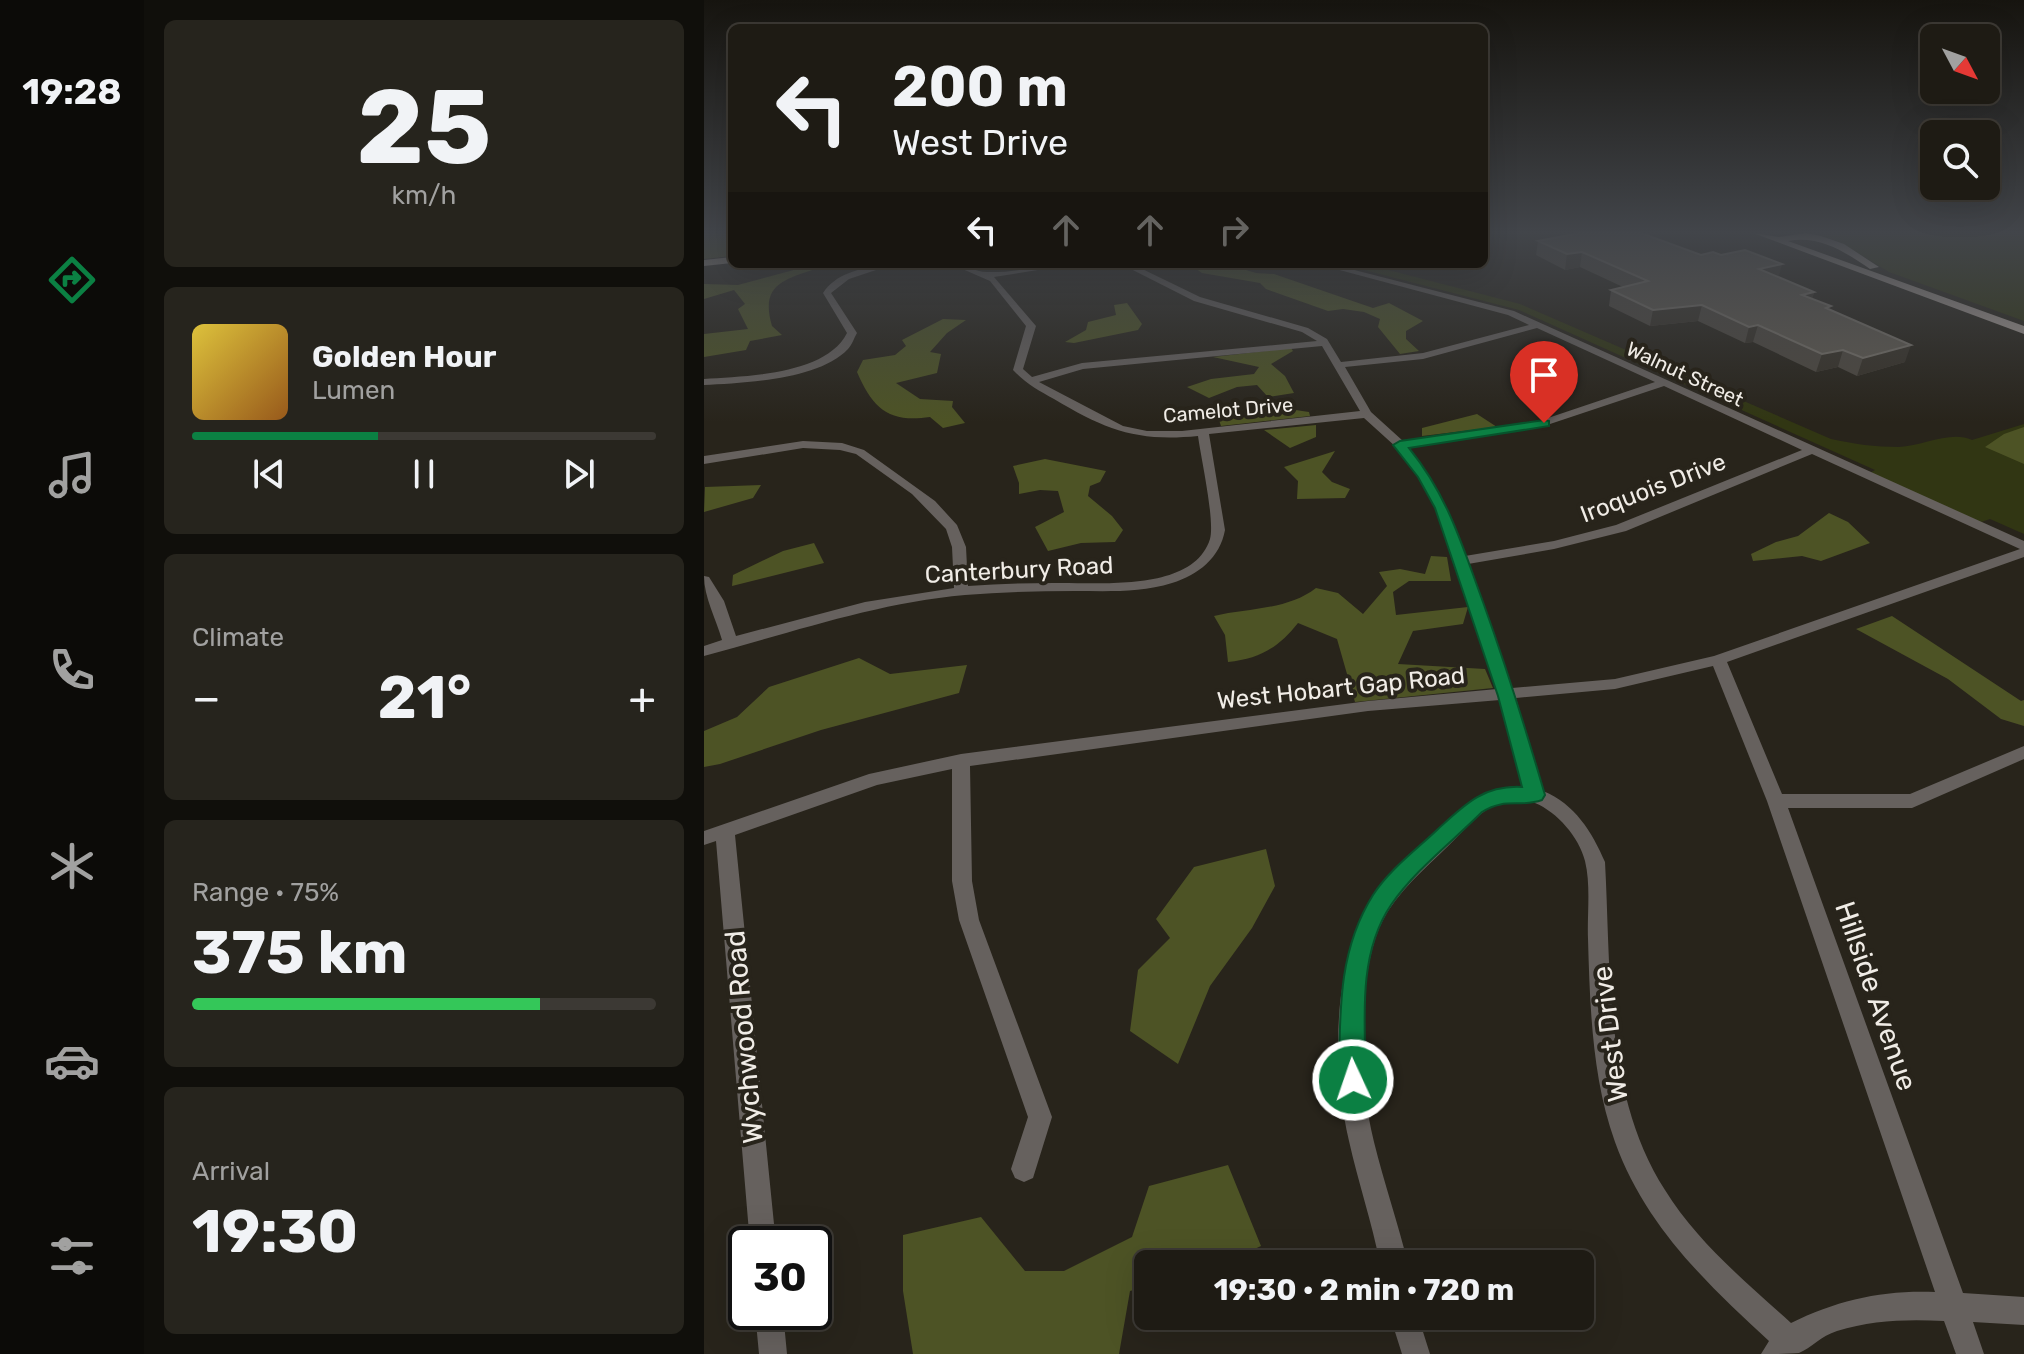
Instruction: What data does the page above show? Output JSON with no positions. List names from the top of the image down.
{
  "streets": {
    "street": [
      "Walnut Street",
      "Camelot Drive",
      "Iroquois Drive",
      "Canterbury Road",
      "West Hobart Gap Road",
      "Hillside Avenue",
      "West Drive",
      "Wychwood Road"
    ]
  },
  "crossings": [
    ["Walnut Street", "Iroquois Drive"],
    ["Camelot Drive", "Canterbury Road"],
    ["West Hobart Gap Road", "Hillside Avenue"],
    ["West Hobart Gap Road", "Wychwood Road"],
    ["Hillside Avenue", "West Drive"]
  ],
  "north": "bottom right",
  "page": {
    "tabs": "19:28",
    "tile": [
      ["25", "km/h"],
      "Climate",
      ["Range · 75%", "375 km"],
      ["Arrival", "19:30"]
    ],
    "turn": ["200 m", "West Drive"],
    "song": ["Golden Hour", "Lumen"],
    "heat": ["−", "21°", "+"],
    "limit": "30",
    "trip": "19:30 · 2 min · 720 m"
  }
}
